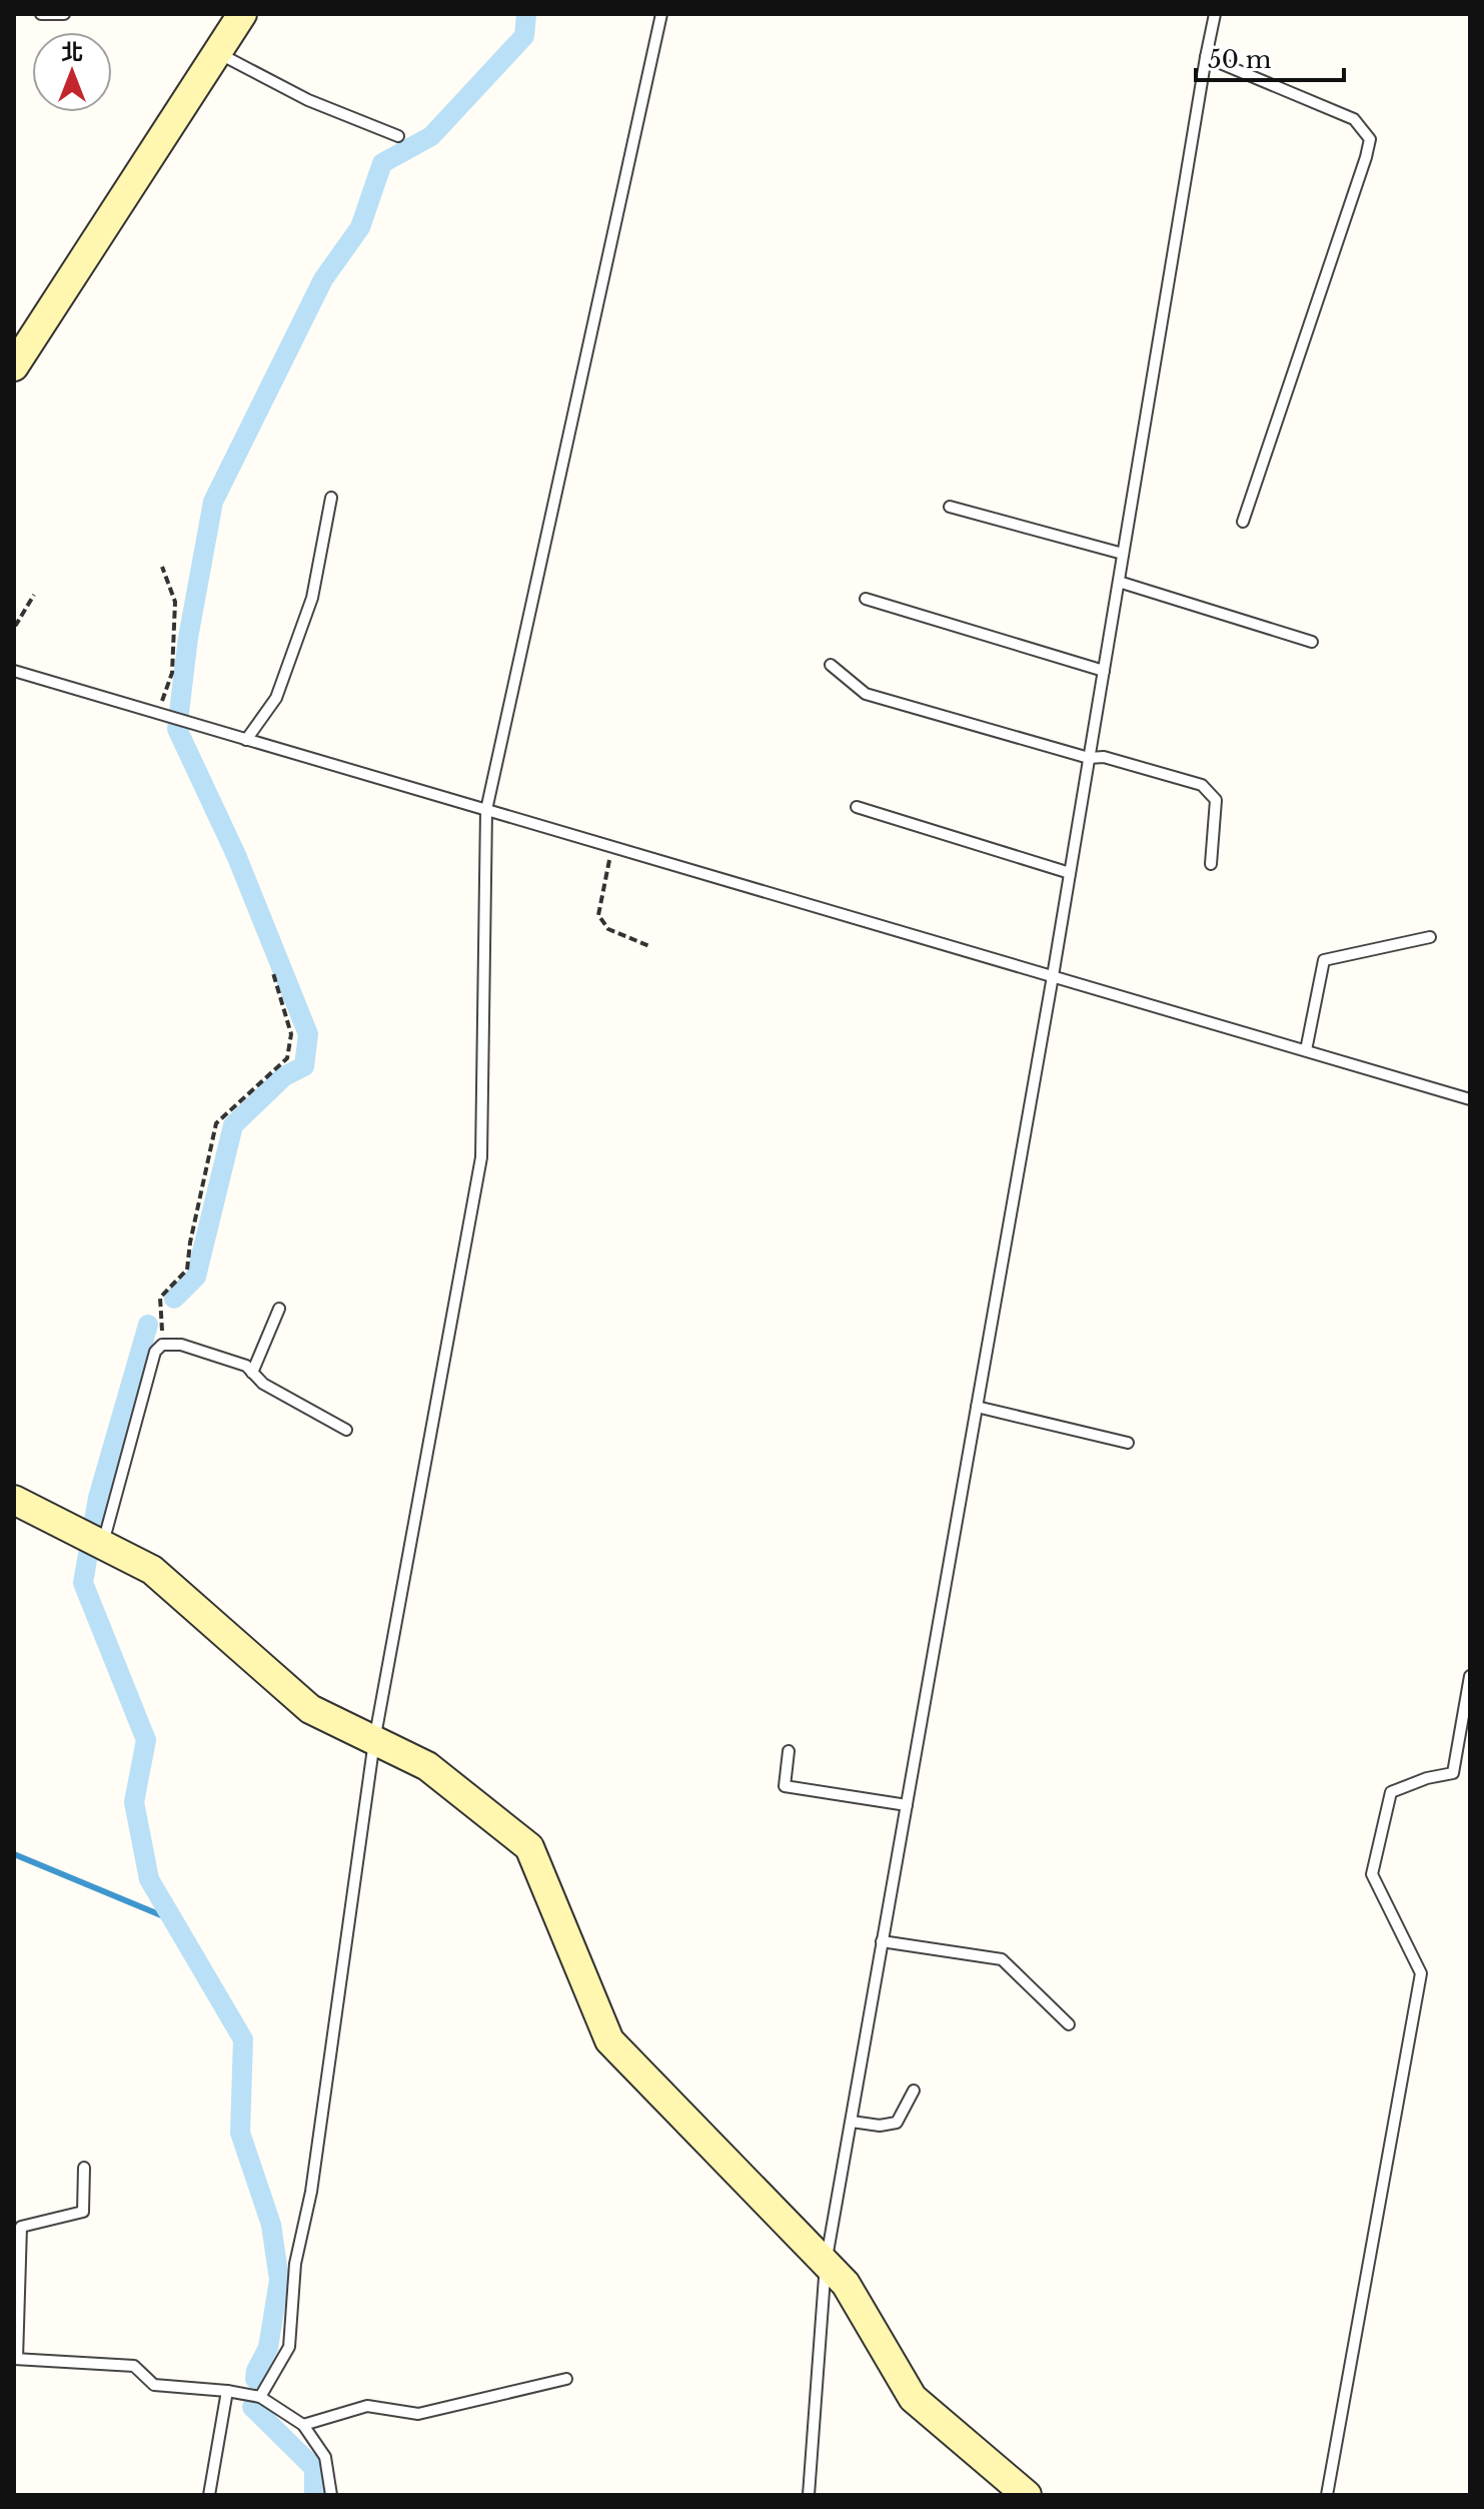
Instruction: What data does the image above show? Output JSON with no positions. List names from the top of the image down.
{
  "scale_bar": "50 m",
  "north": "top"
}
